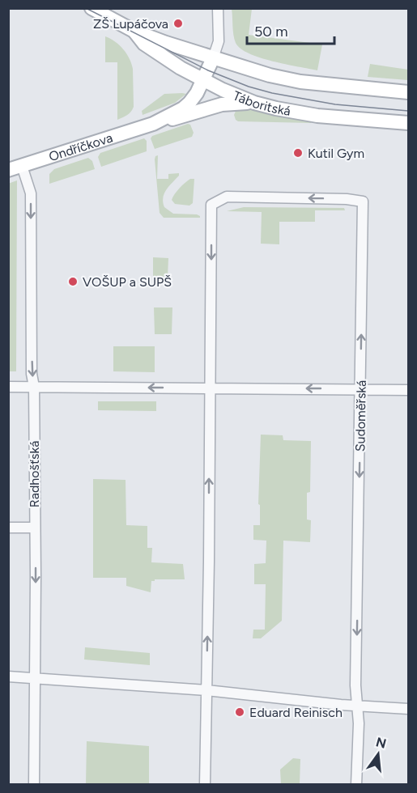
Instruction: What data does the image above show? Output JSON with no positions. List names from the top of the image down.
{
  "streets": {
    "street": [
      "Táboritská",
      "Ondříčkova",
      "Sudoměřská",
      "Radhošťská"
    ]
  },
  "crossings": [
    ["Táboritská", "Ondříčkova"],
    ["Ondříčkova", "Radhošťská"]
  ],
  "one_way": ["Radhošťská"],
  "places": [
    "ZŠ Lupáčova",
    "Kutil Gym",
    "VOŠUP a SUPŠ",
    "Eduard Reinisch"
  ],
  "scale_bar": "50 m",
  "north": "top"
}
